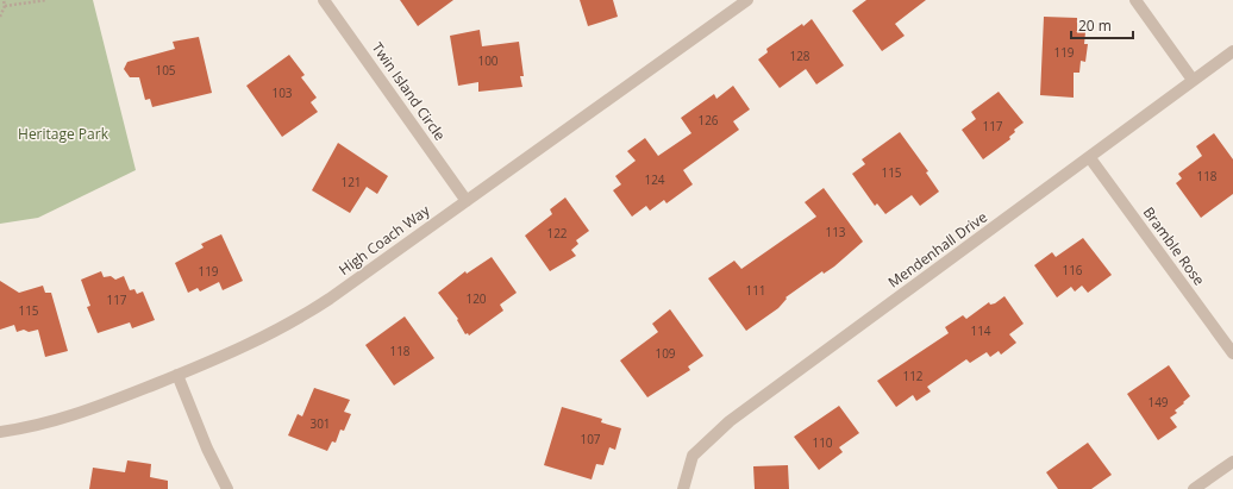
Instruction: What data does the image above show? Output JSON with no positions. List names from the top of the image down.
{
  "streets": {
    "street": [
      "Twin Island Circle",
      "High Coach Way",
      "Bramble Rose",
      "Mendenhall Drive"
    ]
  },
  "crossings": [
    ["Twin Island Circle", "High Coach Way"],
    ["Bramble Rose", "Mendenhall Drive"]
  ],
  "parks": ["Heritage Park"],
  "house_numbers": [
    "119",
    "128",
    "100",
    "105",
    "103",
    "126",
    "117",
    "115",
    "118",
    "124",
    "121",
    "113",
    "122",
    "116",
    "119",
    "111",
    "120",
    "117",
    "115",
    "114",
    "118",
    "109",
    "112",
    "149",
    "301",
    "107",
    "110"
  ],
  "scale_bar": "20 m"
}
